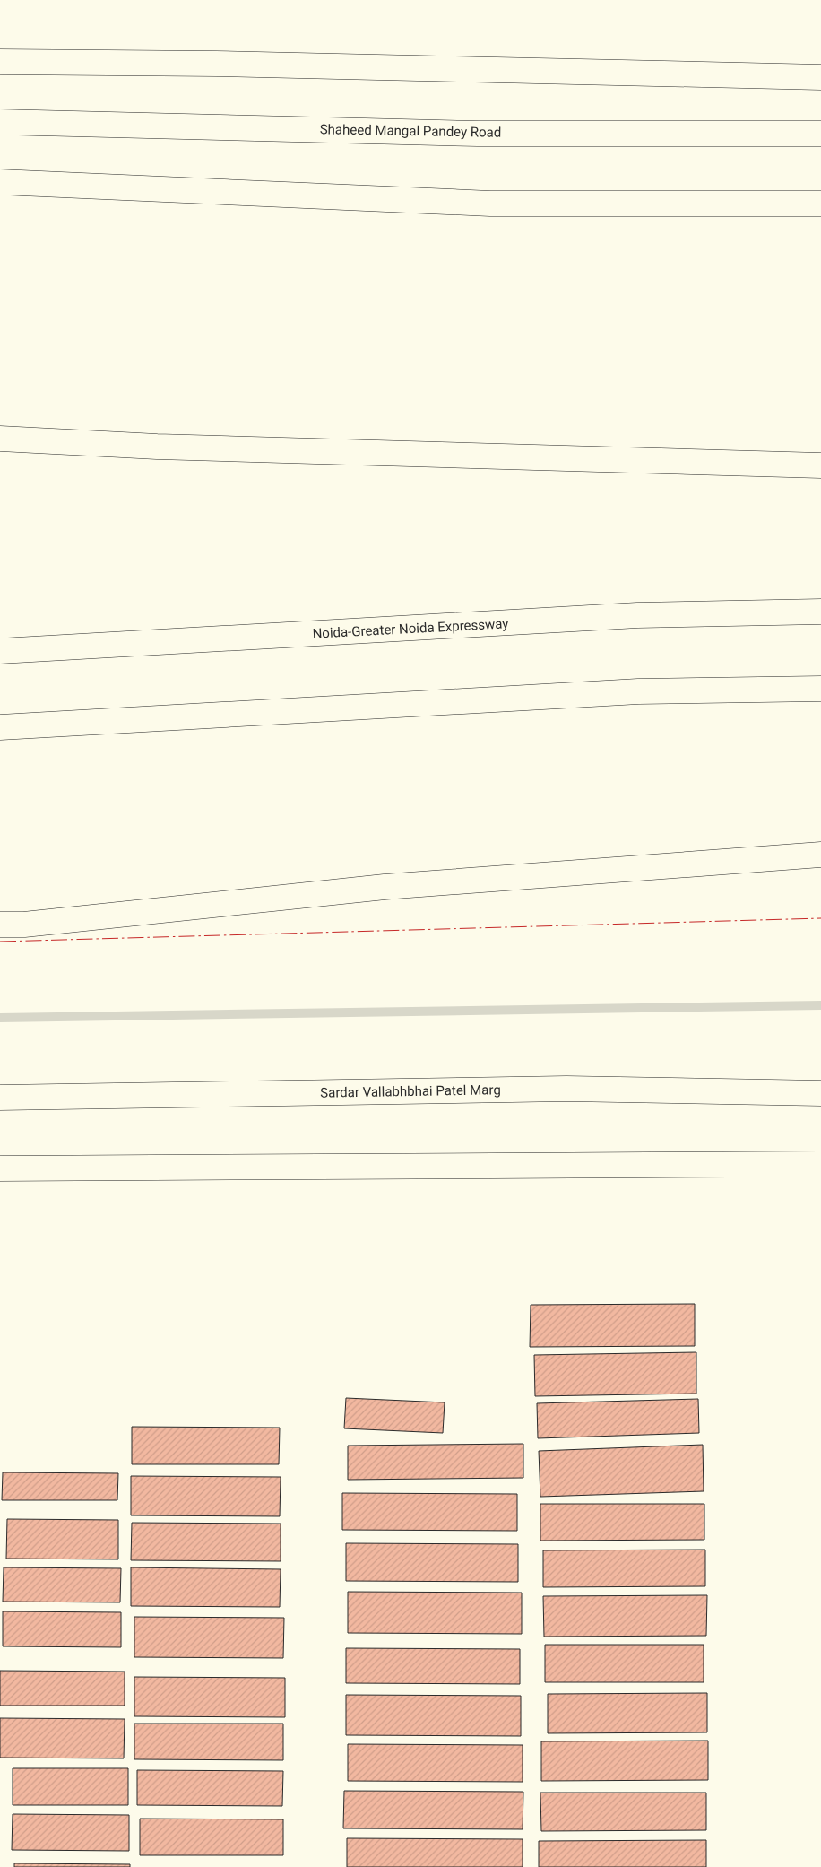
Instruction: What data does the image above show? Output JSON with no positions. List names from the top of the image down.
{
  "streets": {
    "main road": ["Shaheed Mangal Pandey Road", "Noida-Greater Noida Expressway", "Sardar Vallabhbhai Patel Marg"]
  }
}
